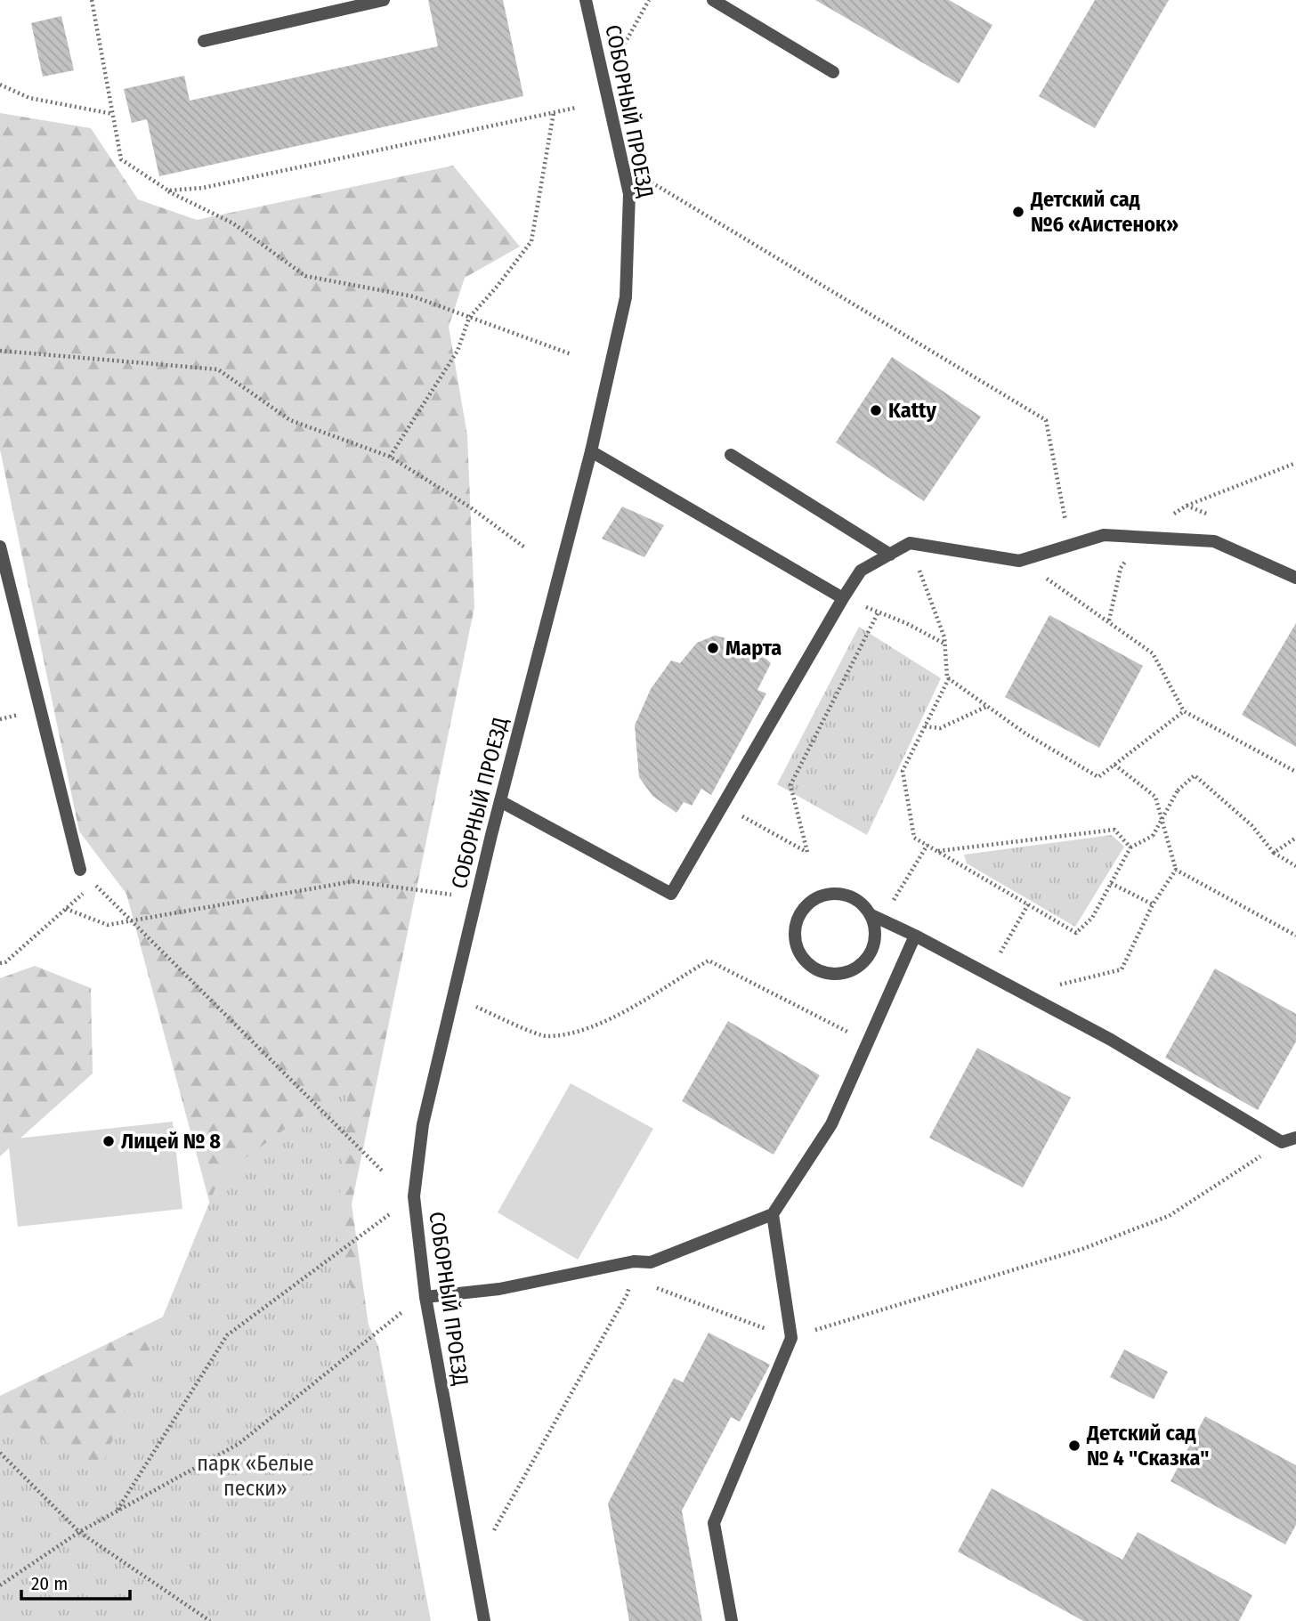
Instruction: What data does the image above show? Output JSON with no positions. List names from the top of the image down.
{
  "streets": {
    "street": ["СОБОРНЫЙ ПРОЕЗД"]
  },
  "parks": ["парк «Белые пески»"],
  "places": [
    "Детский сад №6 «Аистенок»",
    "Katty",
    "Марта",
    "Лицей № 8",
    "Детский сад № 4 \"Сказка\""
  ],
  "scale_bar": "20 m"
}
